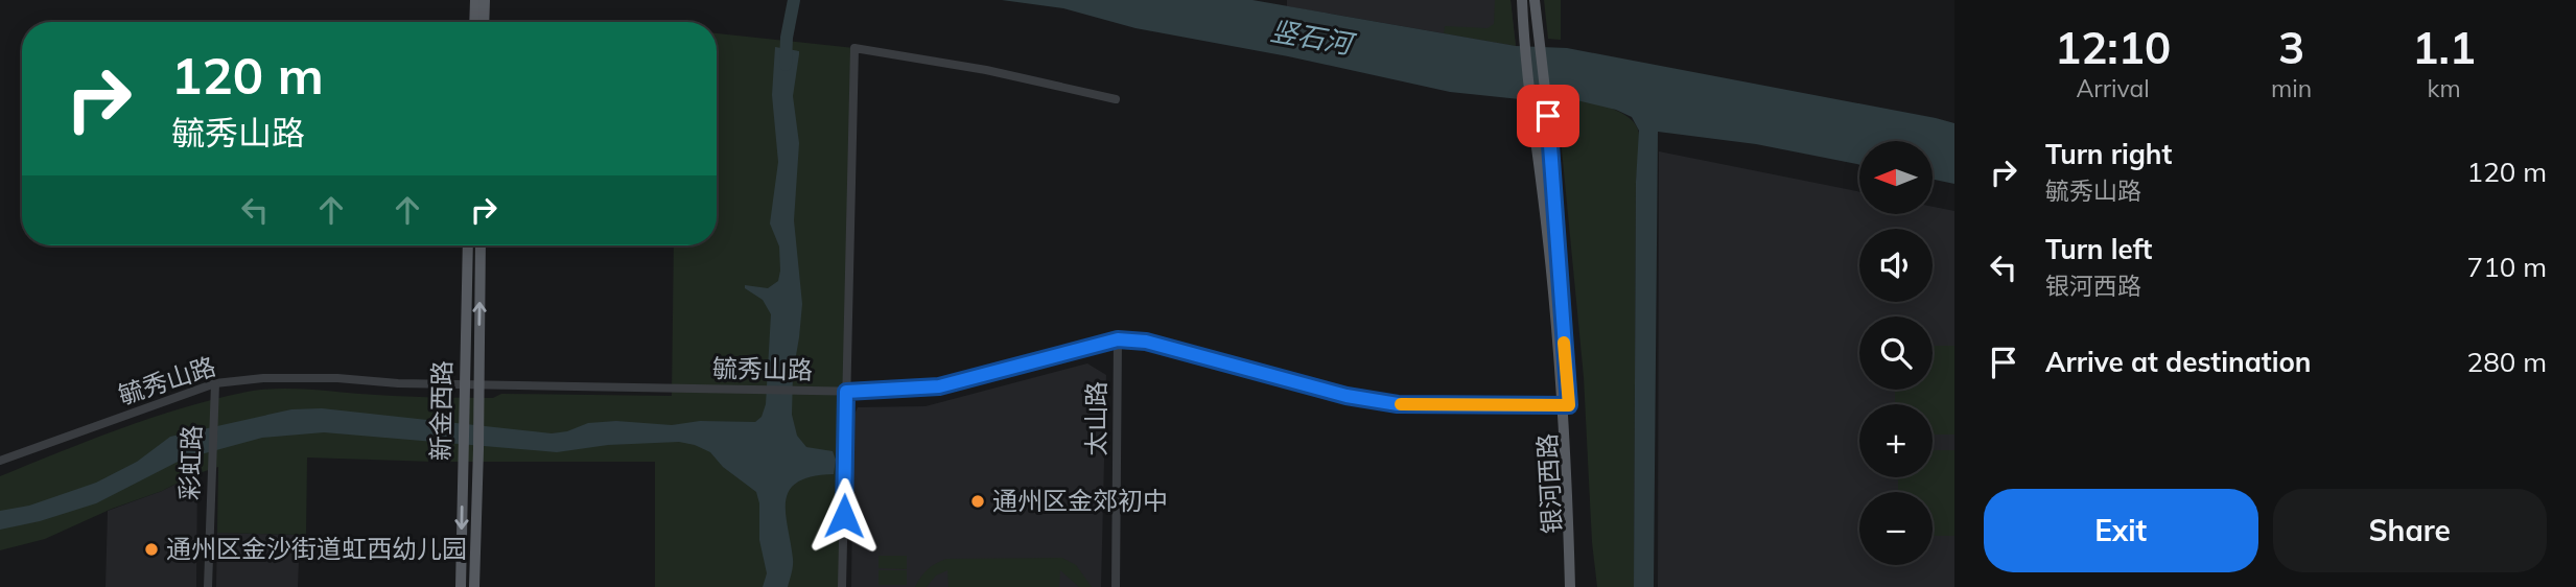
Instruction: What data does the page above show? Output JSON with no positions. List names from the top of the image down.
{
  "streets": {
    "main road": ["新金西路", "银河西路"],
    "street": ["毓秀山路", "太山路", "彩虹路"]
  },
  "crossings": [
    ["毓秀山路", "新金西路"],
    ["毓秀山路", "太山路"],
    ["毓秀山路", "彩虹路"],
    ["毓秀山路", "银河西路"]
  ],
  "water": ["竖石河"],
  "places": ["通州区金郊初中", "通州区金沙街道虹西幼儿园"],
  "north": "left",
  "page": {
    "eta": [
      "12:10",
      "Arrival",
      "3",
      "min",
      "1.1",
      "km"
    ],
    "turn": ["120 m", "毓秀山路"],
    "list": [
      {
        "name": "Turn right",
        "note": "毓秀山路",
        "value": "120 m"
      },
      {
        "name": "Turn left",
        "note": "银河西路",
        "value": "710 m"
      },
      {
        "name": "Arrive at destination",
        "value": "280 m"
      }
    ],
    "map_buttons": ["+", "−"],
    "buttons": ["Exit", "Share"]
  }
}
